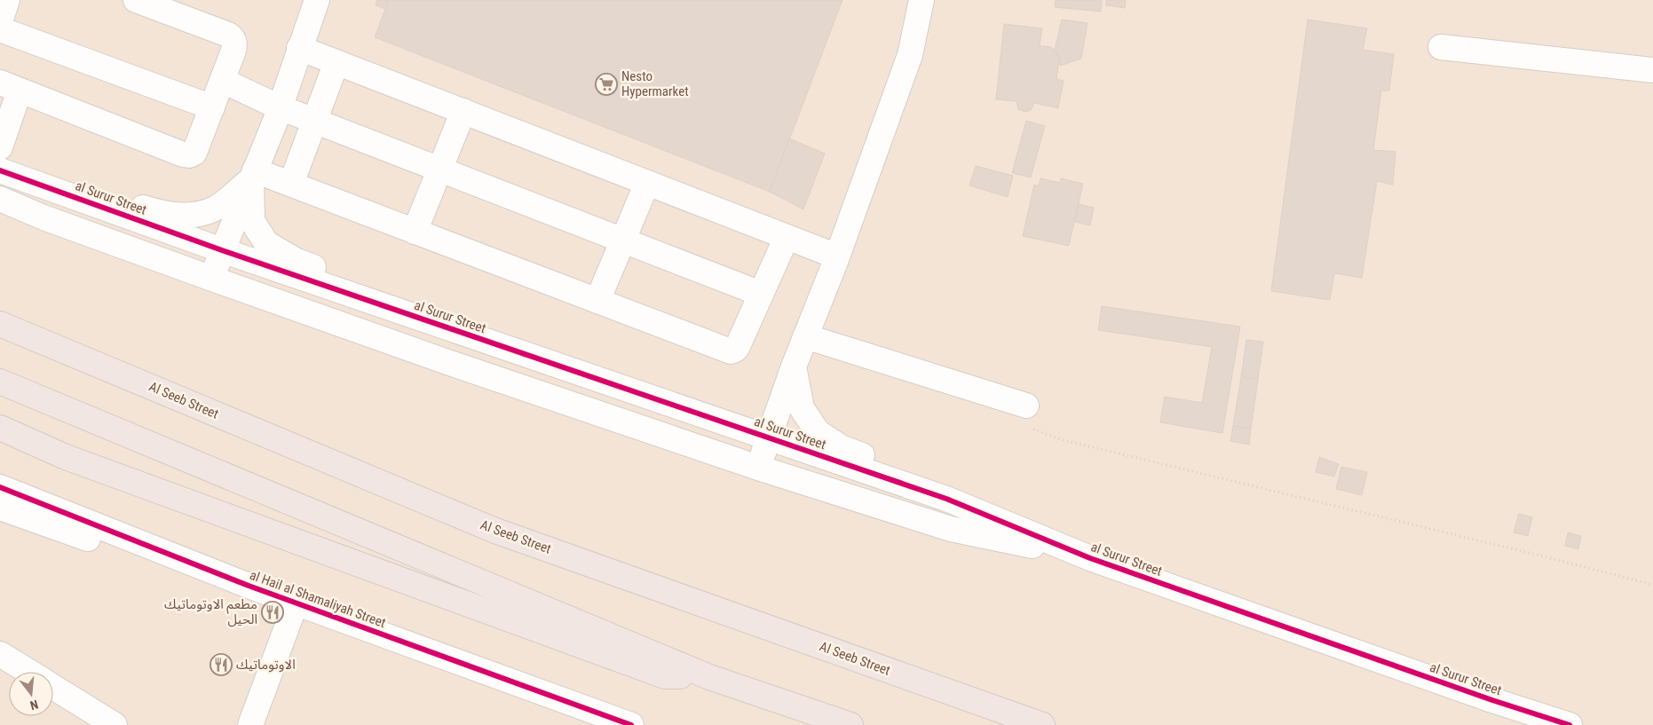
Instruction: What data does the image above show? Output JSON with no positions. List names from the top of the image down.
{
  "streets": {
    "highway": ["Al Seeb Street"],
    "street": ["al Surur Street", "al Hail al Shamaliyah Street"]
  },
  "places": {
    "supermarket": ["Nesto Hypermarket"],
    "restaurant": ["مطعم الاوتوماتيك الحيل", "الاوتوماتيك"]
  },
  "north": "bottom"
}
